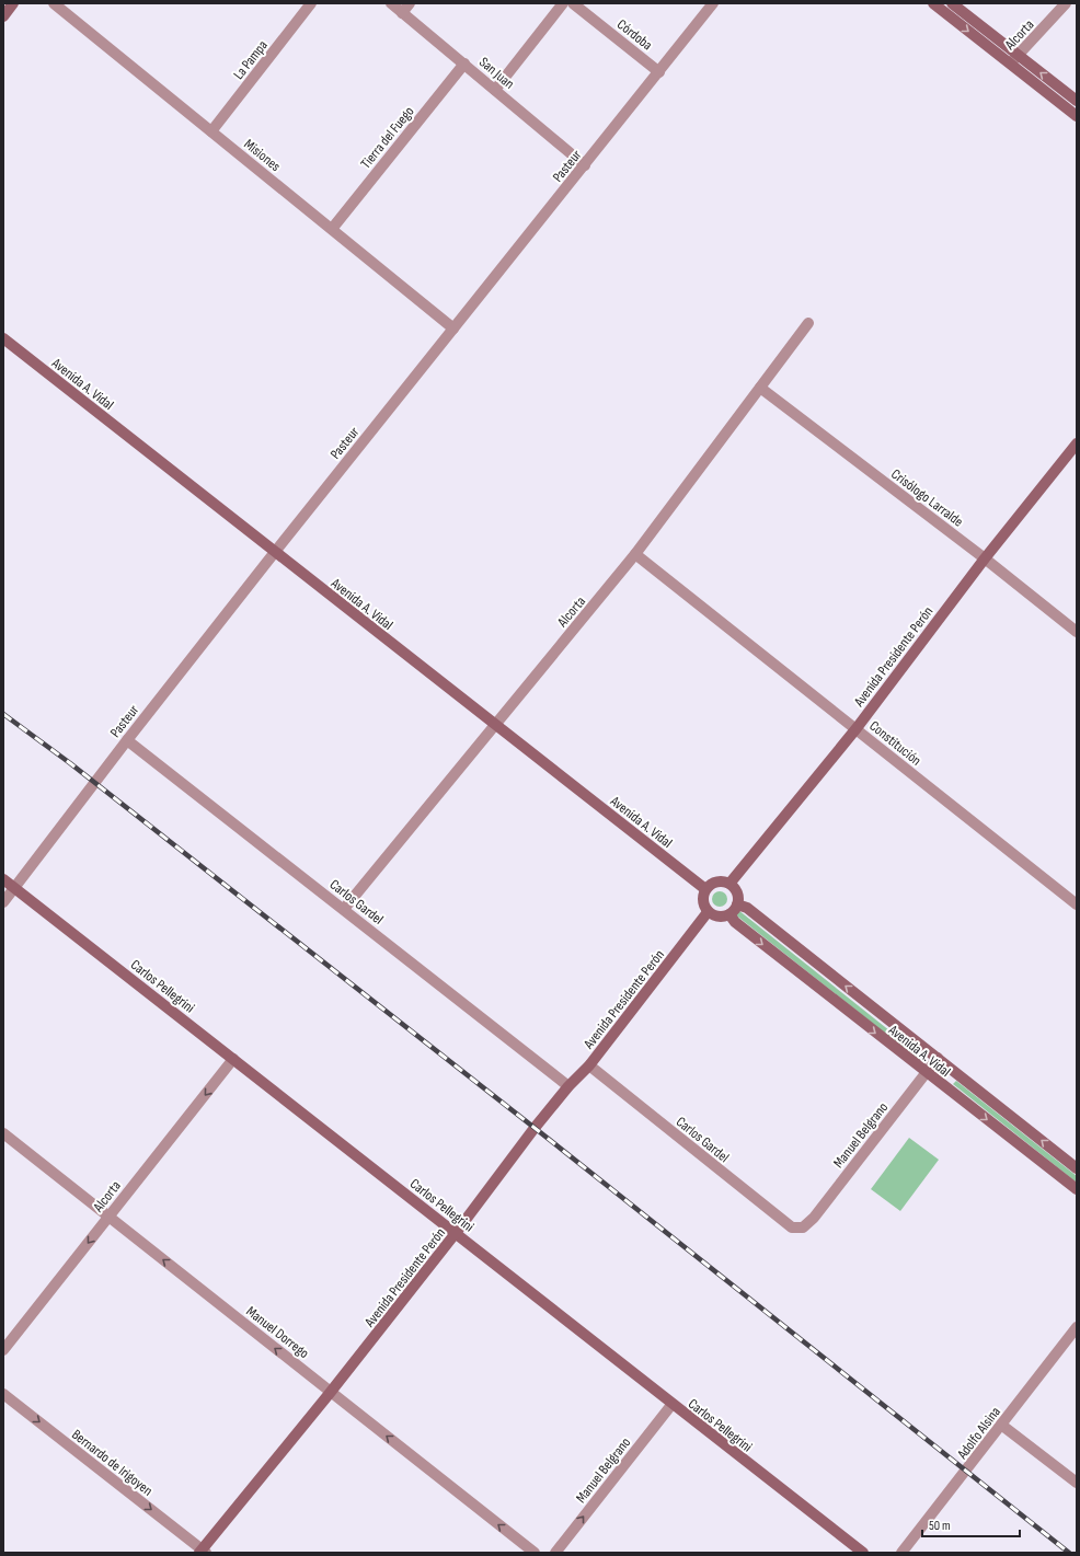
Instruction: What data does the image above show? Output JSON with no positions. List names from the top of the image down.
{
  "streets": {
    "main road": ["Avenida A. Vidal", "Avenida Presidente Perón", "Carlos Pellegrini"],
    "street": [
      "Córdoba",
      "Alcorta",
      "La Pampa",
      "San Juan",
      "Tierra del Fuego",
      "Misiones",
      "Pasteur",
      "Crisólogo Larralde",
      "Constitución",
      "Carlos Gardel",
      "Manuel Belgrano",
      "Manuel Dorrego",
      "Adolfo Alsina",
      "Bernardo de Irigoyen"
    ]
  },
  "crossings": [
    ["Córdoba", "Pasteur"],
    ["Alcorta", "Avenida A. Vidal"],
    ["Alcorta", "Crisólogo Larralde"],
    ["Alcorta", "Constitución"],
    ["Alcorta", "Carlos Gardel"],
    ["Alcorta", "Carlos Pellegrini"],
    ["Alcorta", "Manuel Dorrego"],
    ["La Pampa", "Misiones"],
    ["San Juan", "Tierra del Fuego"],
    ["San Juan", "Pasteur"],
    ["Tierra del Fuego", "Misiones"],
    ["Misiones", "Pasteur"],
    ["Pasteur", "Avenida A. Vidal"],
    ["Pasteur", "Carlos Gardel"],
    ["Pasteur", "Carlos Pellegrini"],
    ["Avenida A. Vidal", "Avenida Presidente Perón"],
    ["Avenida A. Vidal", "Manuel Belgrano"],
    ["Crisólogo Larralde", "Avenida Presidente Perón"],
    ["Avenida Presidente Perón", "Constitución"],
    ["Avenida Presidente Perón", "Carlos Gardel"],
    ["Avenida Presidente Perón", "Carlos Pellegrini"],
    ["Avenida Presidente Perón", "Manuel Dorrego"],
    ["Avenida Presidente Perón", "Bernardo de Irigoyen"],
    ["Carlos Gardel", "Manuel Belgrano"],
    ["Carlos Pellegrini", "Manuel Belgrano"]
  ],
  "one_way": ["Manuel Belgrano", "Manuel Dorrego", "Bernardo de Irigoyen"],
  "scale_bar": "50 m"
}
